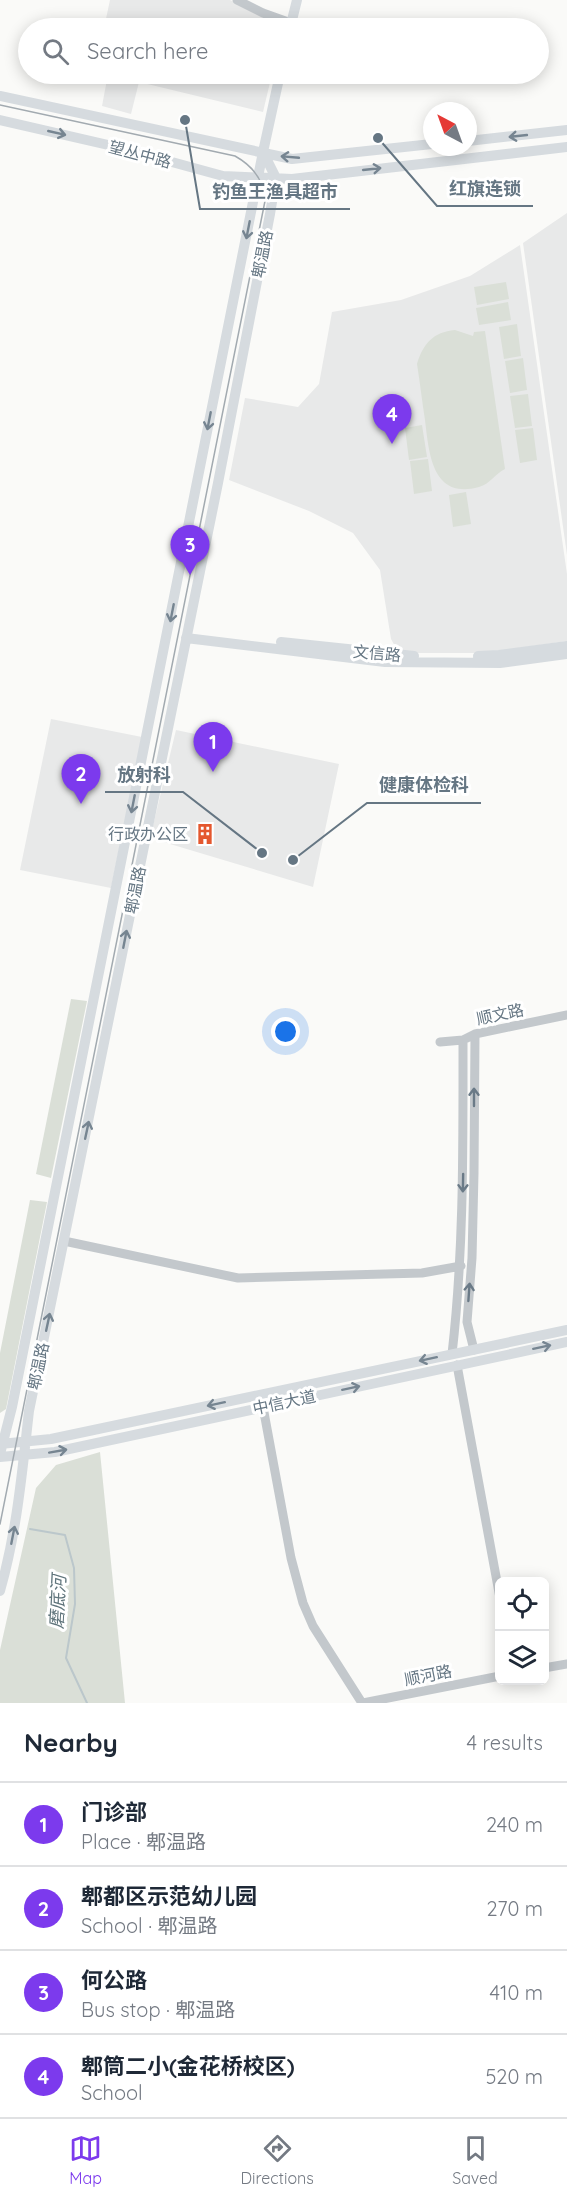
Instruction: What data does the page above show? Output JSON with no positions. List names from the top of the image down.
{
  "streets": {
    "main road": [
      "望丛中路",
      "郫温路",
      "文信路",
      "中信大道"
    ],
    "street": ["顺文路", "顺河路"]
  },
  "crossings": [
    ["望丛中路", "郫温路"],
    ["郫温路", "文信路"],
    ["郫温路", "中信大道"]
  ],
  "water": ["磨底河"],
  "places": {
    "other": [
      "钓鱼王渔具超市",
      "红旗连锁",
      "放射科",
      "健康体检科"
    ],
    "building": ["行政办公区"]
  },
  "north": "top left",
  "page": {
    "search": "Search here",
    "pins": [
      "4",
      "3",
      "1",
      "2"
    ],
    "heading": ["Nearby", "4 results"],
    "list": [
      {
        "mark": "1",
        "name": "门诊部",
        "note": "Place · 郫温路",
        "value": "240 m"
      },
      {
        "mark": "2",
        "name": "郫都区示范幼儿园",
        "note": "School · 郫温路",
        "value": "270 m"
      },
      {
        "mark": "3",
        "name": "何公路",
        "note": "Bus stop · 郫温路",
        "value": "410 m"
      },
      {
        "mark": "4",
        "name": "郫筒二小(金花桥校区)",
        "note": "School",
        "value": "520 m"
      }
    ],
    "nav": ["Map", "Directions", "Saved"]
  }
}
